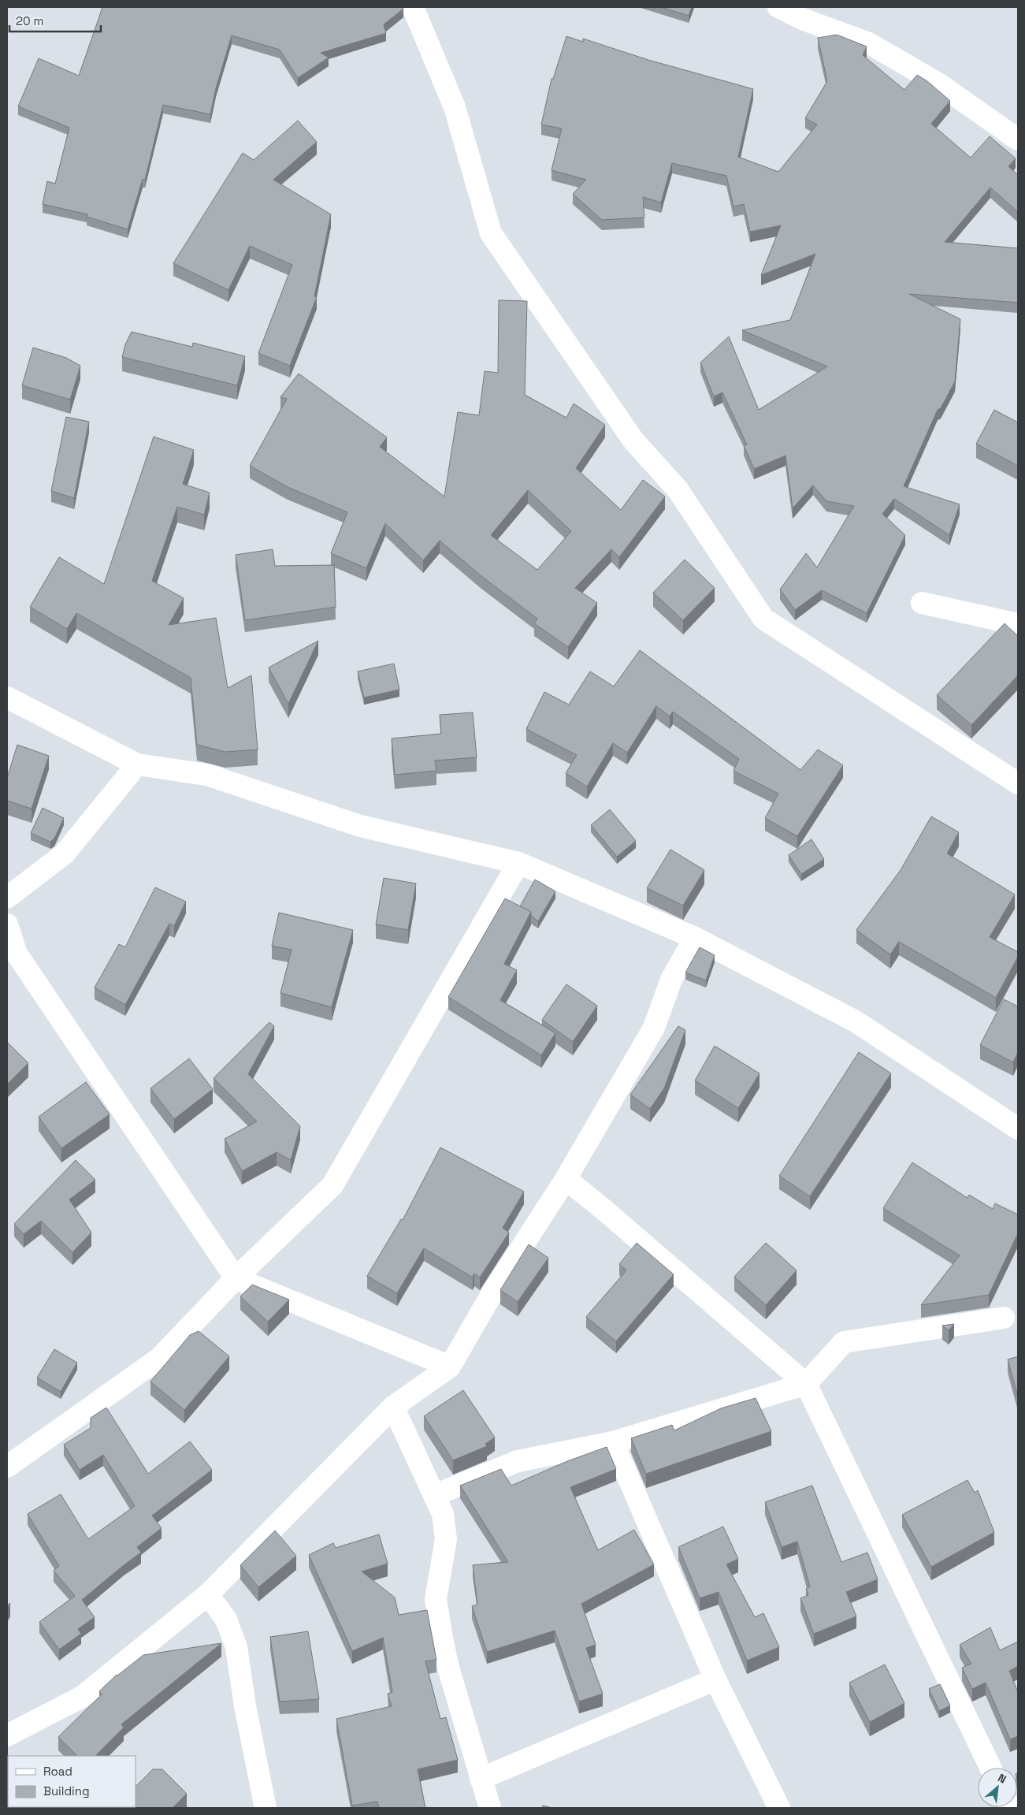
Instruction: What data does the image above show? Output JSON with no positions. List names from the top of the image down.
{
  "legend": ["Road", "Building"],
  "scale_bar": "20 m",
  "north": "top right"
}
